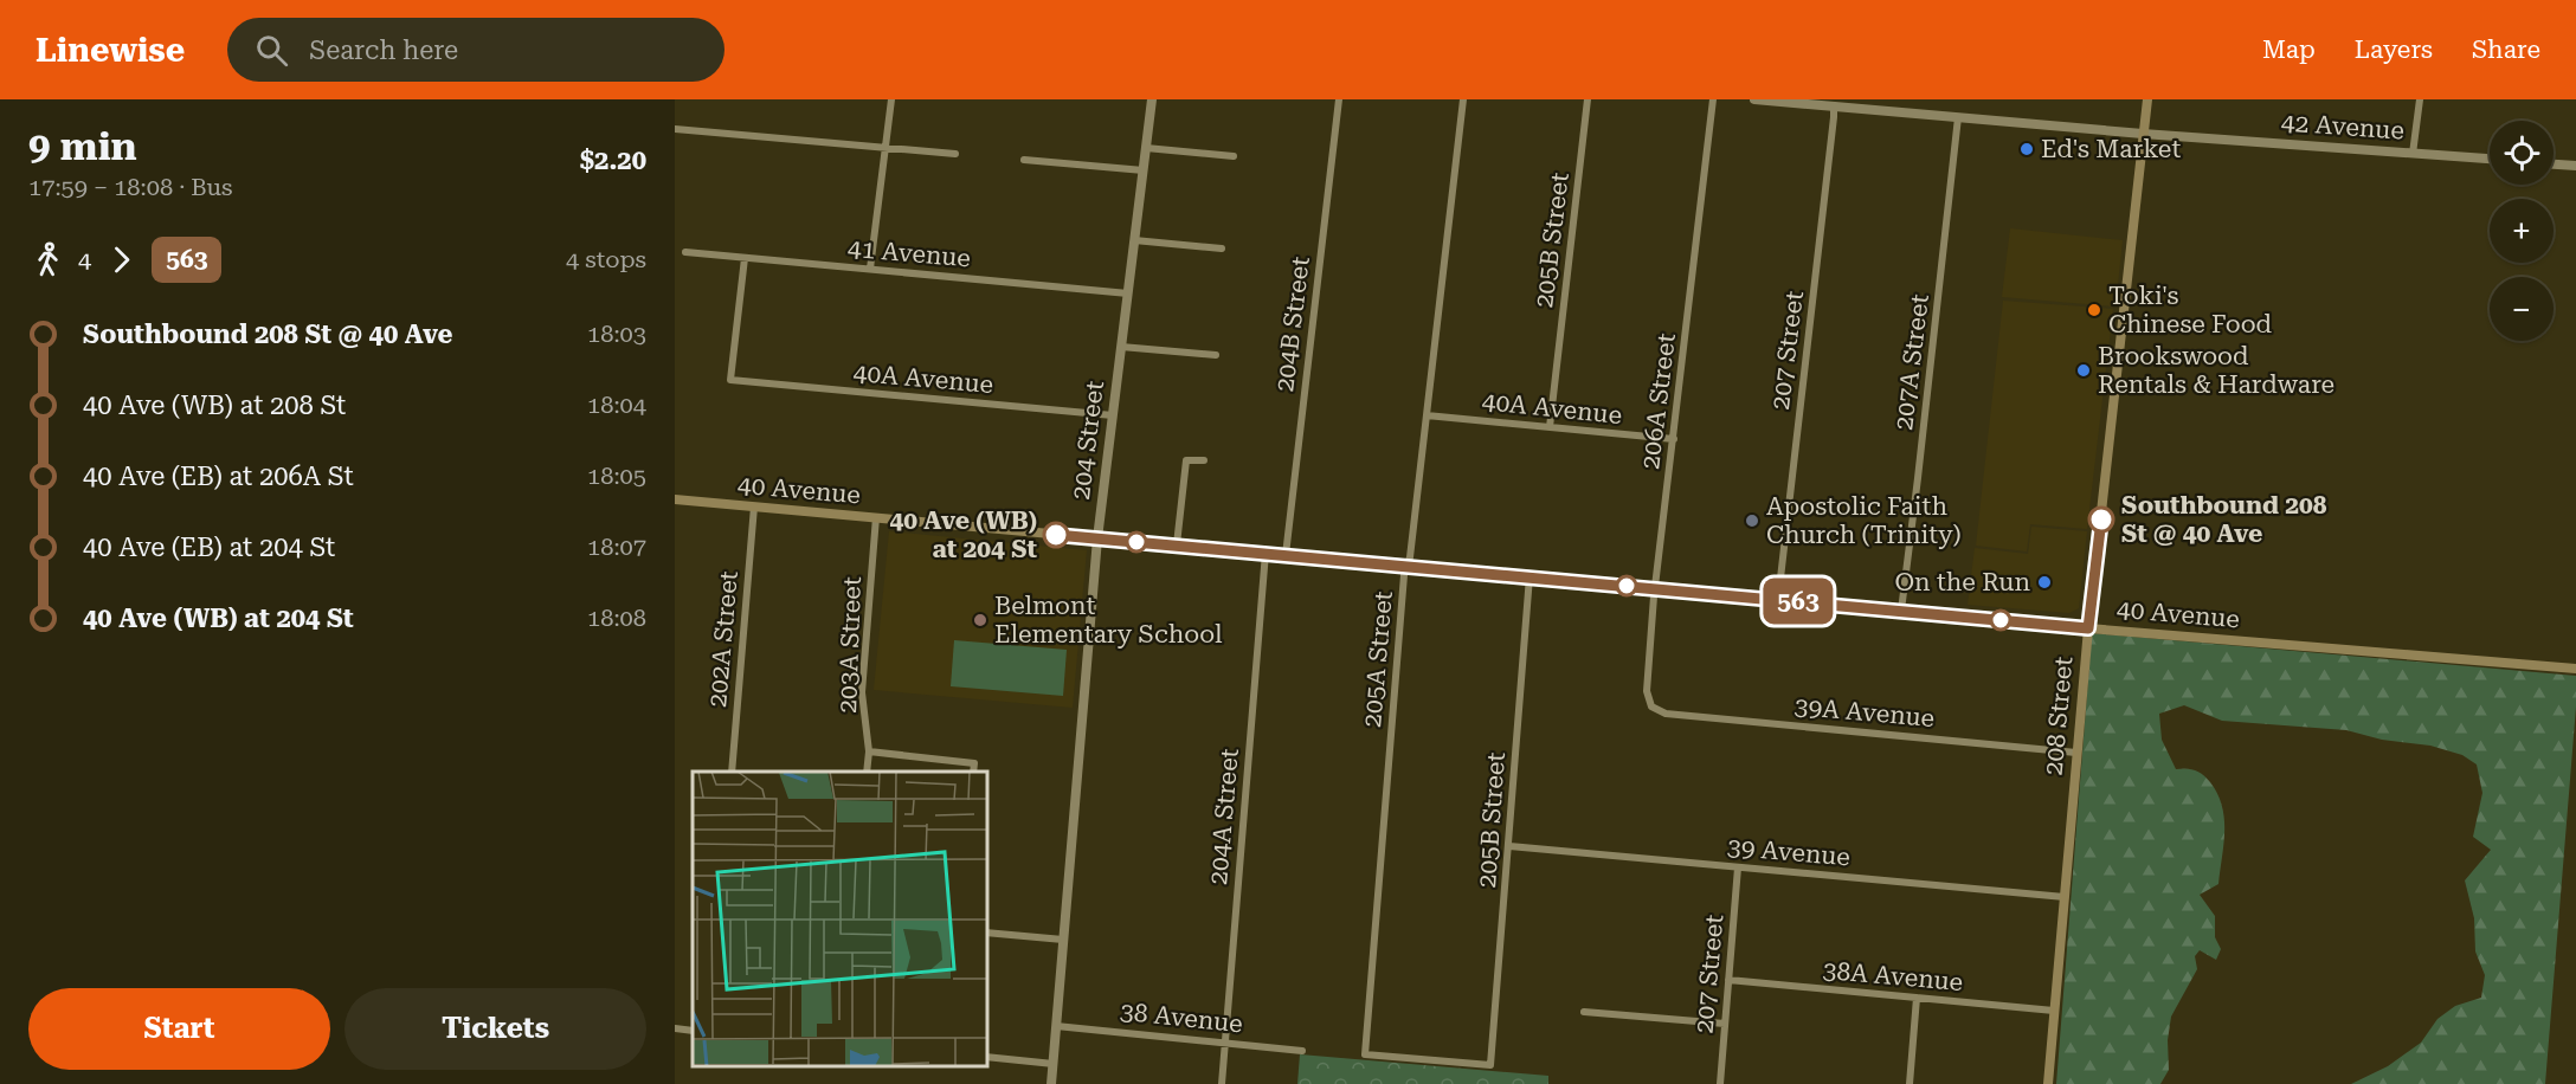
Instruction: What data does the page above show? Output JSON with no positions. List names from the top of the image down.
{
  "streets": {
    "main road": ["40 Avenue", "208 Street"],
    "street": [
      "42 Avenue",
      "205B Street",
      "41 Avenue",
      "204B Street",
      "207 Street",
      "207A Street",
      "40A Avenue",
      "206A Street",
      "204 Street",
      "202A Street",
      "203A Street",
      "205A Street",
      "39A Avenue",
      "204A Street",
      "39 Avenue",
      "38A Avenue",
      "38 Avenue"
    ]
  },
  "crossings": [
    ["42 Avenue", "207 Street"],
    ["42 Avenue", "207A Street"],
    ["42 Avenue", "208 Street"],
    ["205B Street", "40A Avenue"],
    ["205B Street", "40 Avenue"],
    ["205B Street", "205A Street"],
    ["205B Street", "39 Avenue"],
    ["41 Avenue", "40A Avenue"],
    ["41 Avenue", "204 Street"],
    ["204B Street", "40 Avenue"],
    ["207 Street", "40 Avenue"],
    ["207 Street", "39 Avenue"],
    ["207 Street", "38A Avenue"],
    ["207A Street", "40 Avenue"],
    ["40A Avenue", "206A Street"],
    ["40A Avenue", "204 Street"],
    ["40A Avenue", "205A Street"],
    ["206A Street", "40 Avenue"],
    ["206A Street", "39A Avenue"],
    ["204 Street", "40 Avenue"],
    ["204 Street", "38 Avenue"],
    ["40 Avenue", "202A Street"],
    ["40 Avenue", "203A Street"],
    ["40 Avenue", "205A Street"],
    ["40 Avenue", "208 Street"],
    ["40 Avenue", "204A Street"],
    ["39A Avenue", "208 Street"],
    ["208 Street", "39 Avenue"],
    ["208 Street", "38A Avenue"],
    ["204A Street", "38 Avenue"]
  ],
  "places": [
    "Ed's Market",
    "Toki's Chinese Food",
    "Brookswood Rentals & Hardware",
    "Southbound 208 St @ 40 Ave",
    "Apostolic Faith Church (Trinity)",
    "40 Ave (WB) at 204 St",
    "On the Run",
    "Belmont Elementary School"
  ],
  "lines": ["bus line 563"],
  "page": {
    "header": "Linewise",
    "search": "Search here",
    "nav": ["Map", "Layers", "Share"],
    "heading": ["9 min", "17:59 – 18:08 · Bus", "$2.20"],
    "on_map": "563",
    "map_buttons": ["+", "−"],
    "legs": ["4", "563", "4 stops"],
    "list": [
      {
        "name": "Southbound 208 St @ 40 Ave",
        "value": "18:03"
      },
      {
        "name": "40 Ave (WB) at 208 St",
        "value": "18:04"
      },
      {
        "name": "40 Ave (EB) at 206A St",
        "value": "18:05"
      },
      {
        "name": "40 Ave (EB) at 204 St",
        "value": "18:07"
      },
      {
        "name": "40 Ave (WB) at 204 St",
        "value": "18:08"
      }
    ],
    "buttons": ["Start", "Tickets"]
  }
}
